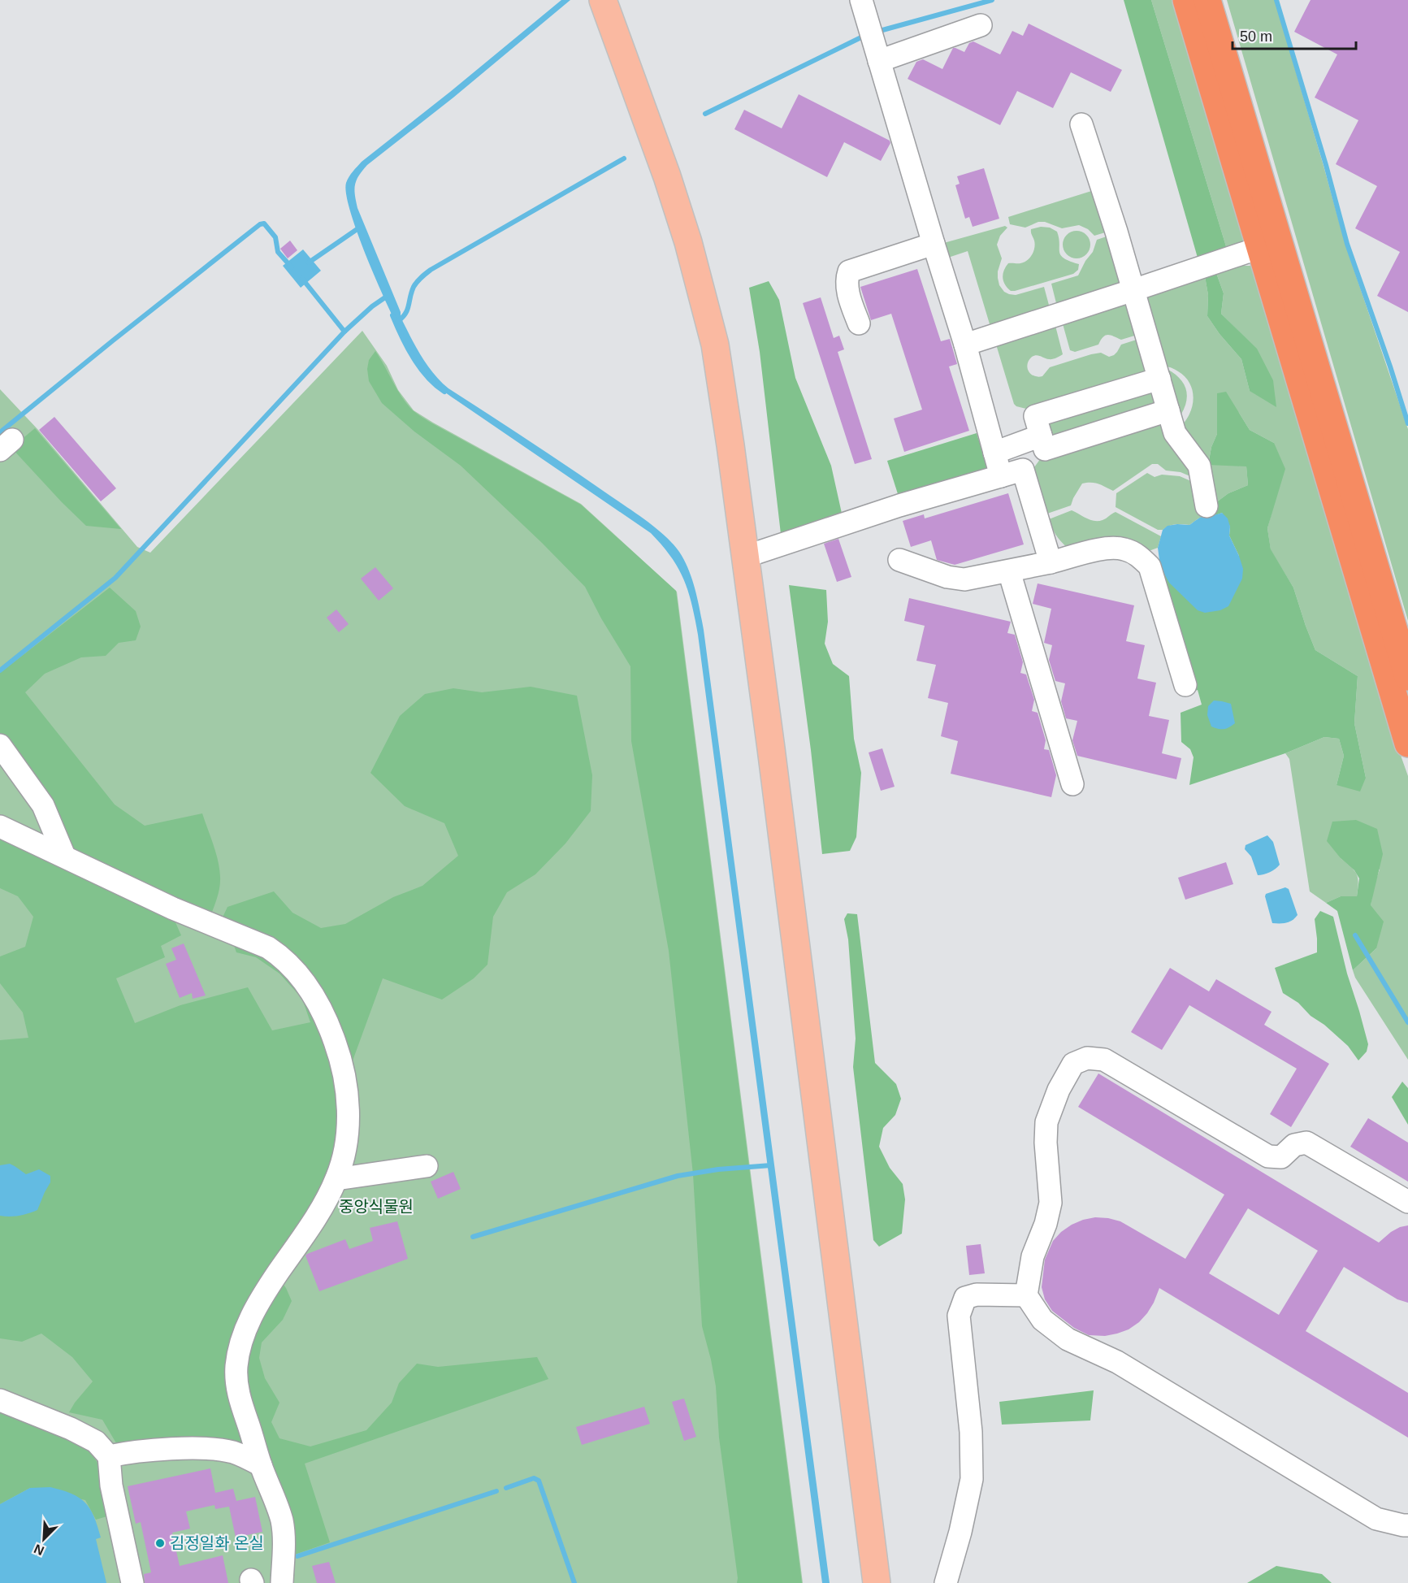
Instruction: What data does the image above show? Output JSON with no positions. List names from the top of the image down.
{
  "parks": ["중앙식물원"],
  "places": ["김정일화 온실"],
  "scale_bar": "50 m",
  "north": "bottom left"
}
